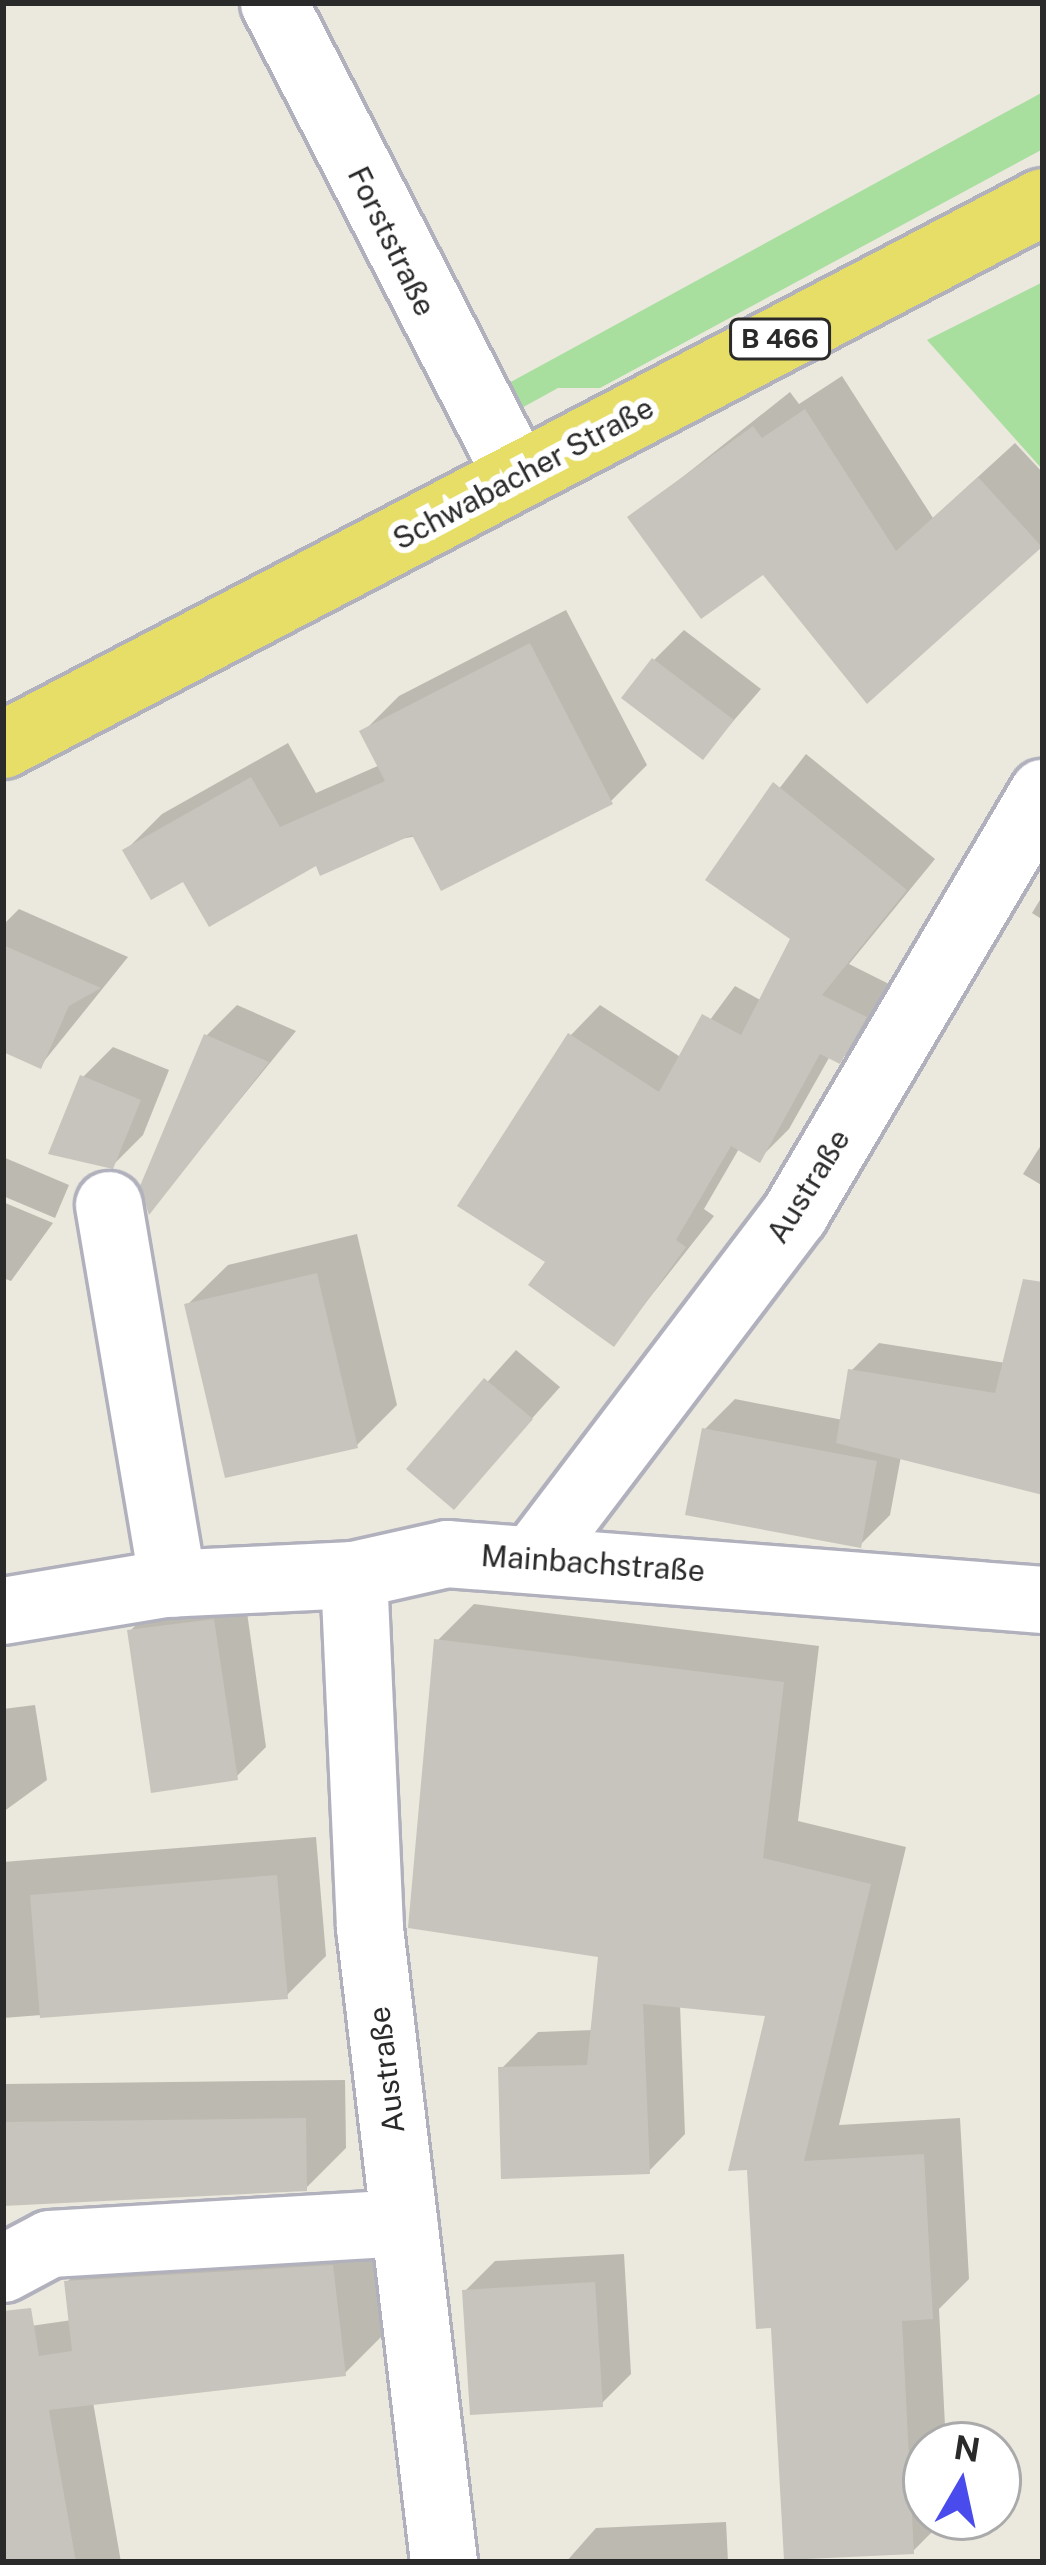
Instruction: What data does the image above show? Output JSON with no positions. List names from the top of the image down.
{
  "streets": {
    "main road": ["B 466", "Schwabacher Straße"],
    "street": ["Forststraße", "Austraße", "Mainbachstraße"]
  },
  "crossings": [
    ["Forststraße", "Schwabacher Straße"],
    ["Austraße", "Mainbachstraße"]
  ],
  "north": "top"
}
